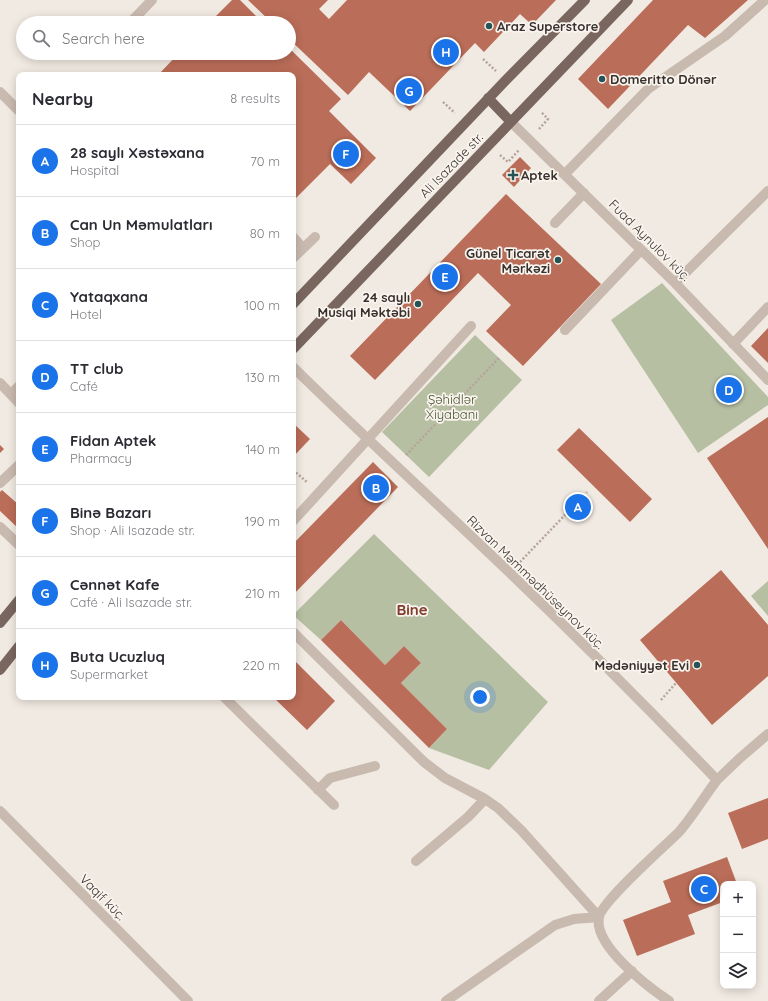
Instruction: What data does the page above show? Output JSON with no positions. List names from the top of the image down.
{
  "streets": {
    "main road": ["Ali Isazade str."],
    "street": ["Fuad Aynulov küç.", "Rizvan Məmmədhüseynov küç.", "Vaqif küç."]
  },
  "crossings": [
    ["Ali Isazade str.", "Fuad Aynulov küç."]
  ],
  "districts": ["Bine"],
  "parks": ["Şəhidlər Xiyabanı"],
  "places": {
    "other": [
      "Araz Superstore",
      "Domeritto Dönər",
      "Günel Ticarət Mərkəzi",
      "24 saylı Musiqi Məktəbi",
      "Mədəniyyət Evi"
    ],
    "health": ["Aptek"]
  },
  "page": {
    "search": "Search here",
    "pins": [
      "H",
      "G",
      "F",
      "E",
      "D",
      "B",
      "A",
      "C"
    ],
    "heading": ["Nearby", "8 results"],
    "list": [
      {
        "mark": "A",
        "name": "28 saylı Xəstəxana",
        "note": "Hospital",
        "value": "70 m"
      },
      {
        "mark": "B",
        "name": "Can Un Məmulatları",
        "note": "Shop",
        "value": "80 m"
      },
      {
        "mark": "C",
        "name": "Yataqxana",
        "note": "Hotel",
        "value": "100 m"
      },
      {
        "mark": "D",
        "name": "TT club",
        "note": "Café",
        "value": "130 m"
      },
      {
        "mark": "E",
        "name": "Fidan Aptek",
        "note": "Pharmacy",
        "value": "140 m"
      },
      {
        "mark": "F",
        "name": "Binə Bazarı",
        "note": "Shop · Ali Isazade str.",
        "value": "190 m"
      },
      {
        "mark": "G",
        "name": "Cənnət Kafe",
        "note": "Café · Ali Isazade str.",
        "value": "210 m"
      },
      {
        "mark": "H",
        "name": "Buta Ucuzluq",
        "note": "Supermarket",
        "value": "220 m"
      }
    ],
    "map_buttons": ["+", "−"]
  }
}
